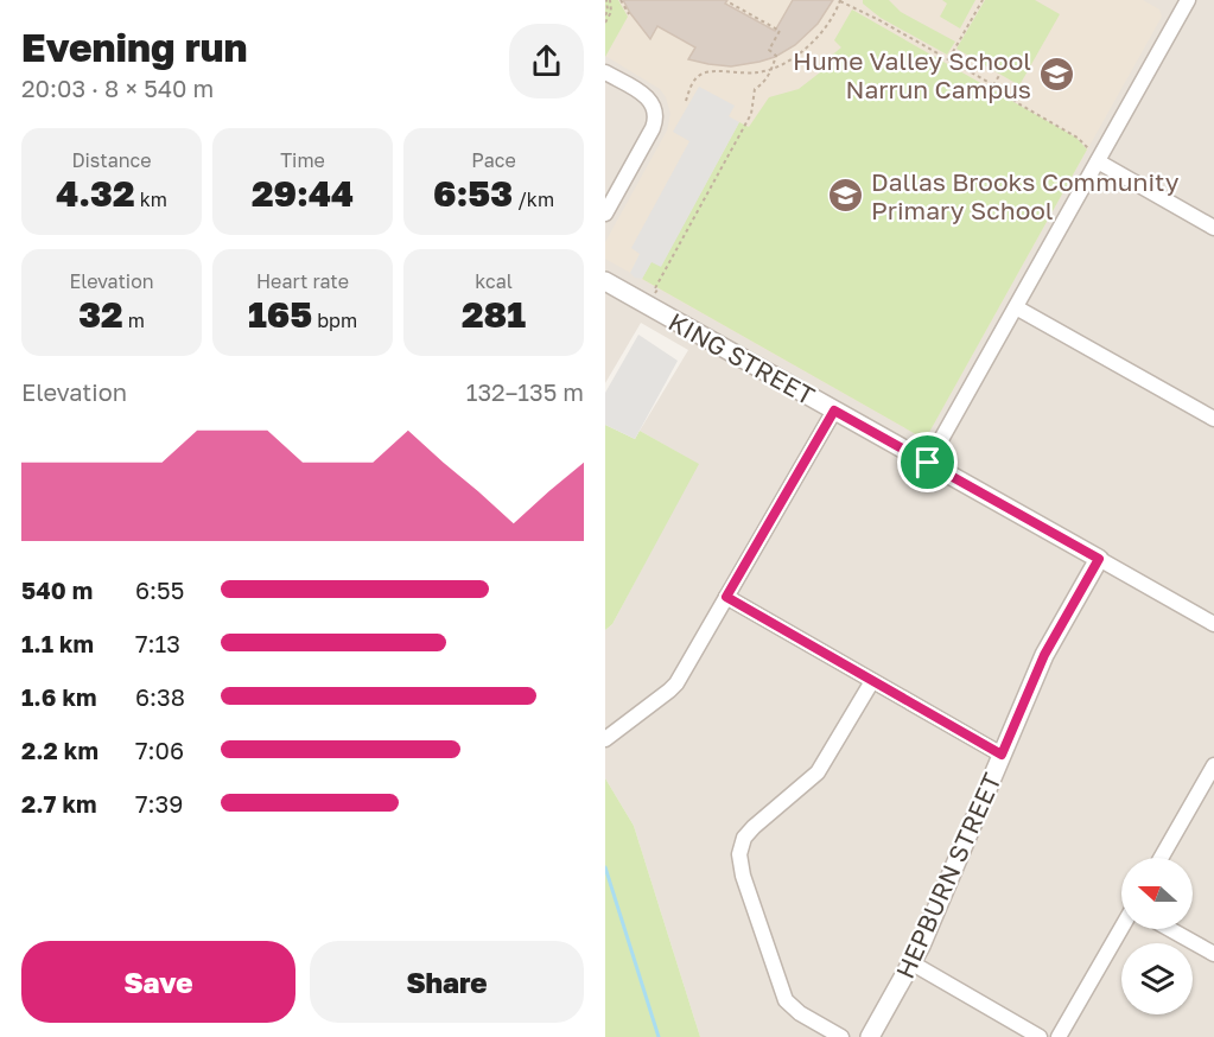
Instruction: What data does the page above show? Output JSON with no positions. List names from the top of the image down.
{
  "streets": {
    "street": ["KING STREET", "HEPBURN STREET"]
  },
  "crossings": [
    ["KING STREET", "HEPBURN STREET"]
  ],
  "places": {
    "school or university": ["Hume Valley School Narrun Campus", "Dallas Brooks Community Primary School"]
  },
  "north": "left",
  "page": {
    "heading": ["Evening run", "20:03 · 8 × 540 m"],
    "stats": [
      ["Distance", "4.32 km"],
      ["Time", "29:44"],
      ["Pace", "6:53 /km"],
      ["Elevation", "32 m"],
      ["Heart rate", "165 bpm"],
      ["kcal", "281"]
    ],
    "chart": ["Elevation", "132–135 m"],
    "list": [
      {
        "name": "540 m",
        "note": "6:55"
      },
      {
        "name": "1.1 km",
        "note": "7:13"
      },
      {
        "name": "1.6 km",
        "note": "6:38"
      },
      {
        "name": "2.2 km",
        "note": "7:06"
      },
      {
        "name": "2.7 km",
        "note": "7:39"
      }
    ],
    "buttons": ["Save", "Share"]
  }
}
